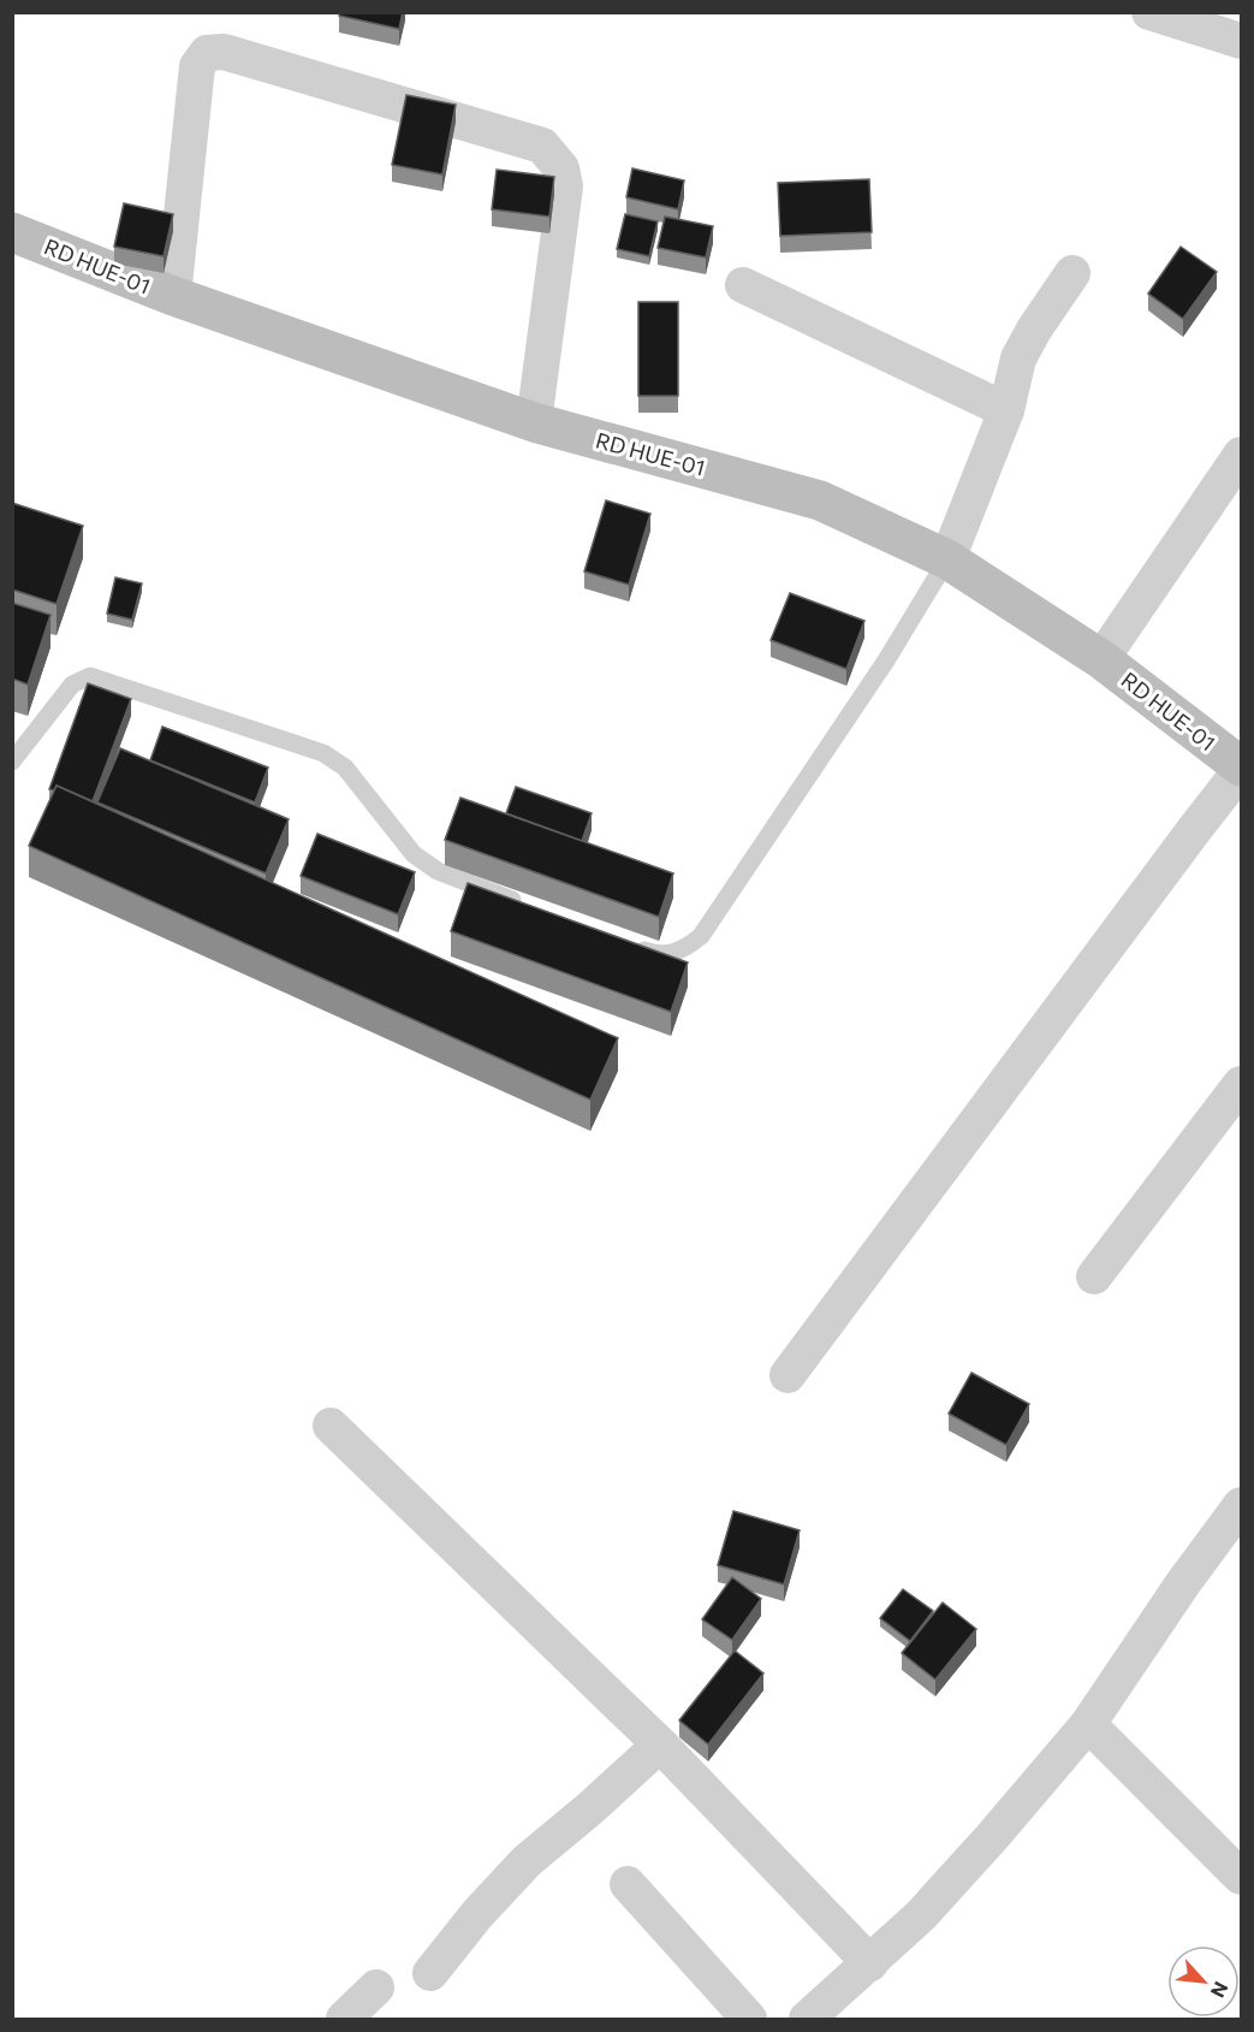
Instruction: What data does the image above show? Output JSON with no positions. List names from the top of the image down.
{
  "streets": {
    "street": ["RD HUE-01"]
  },
  "north": "bottom right"
}
